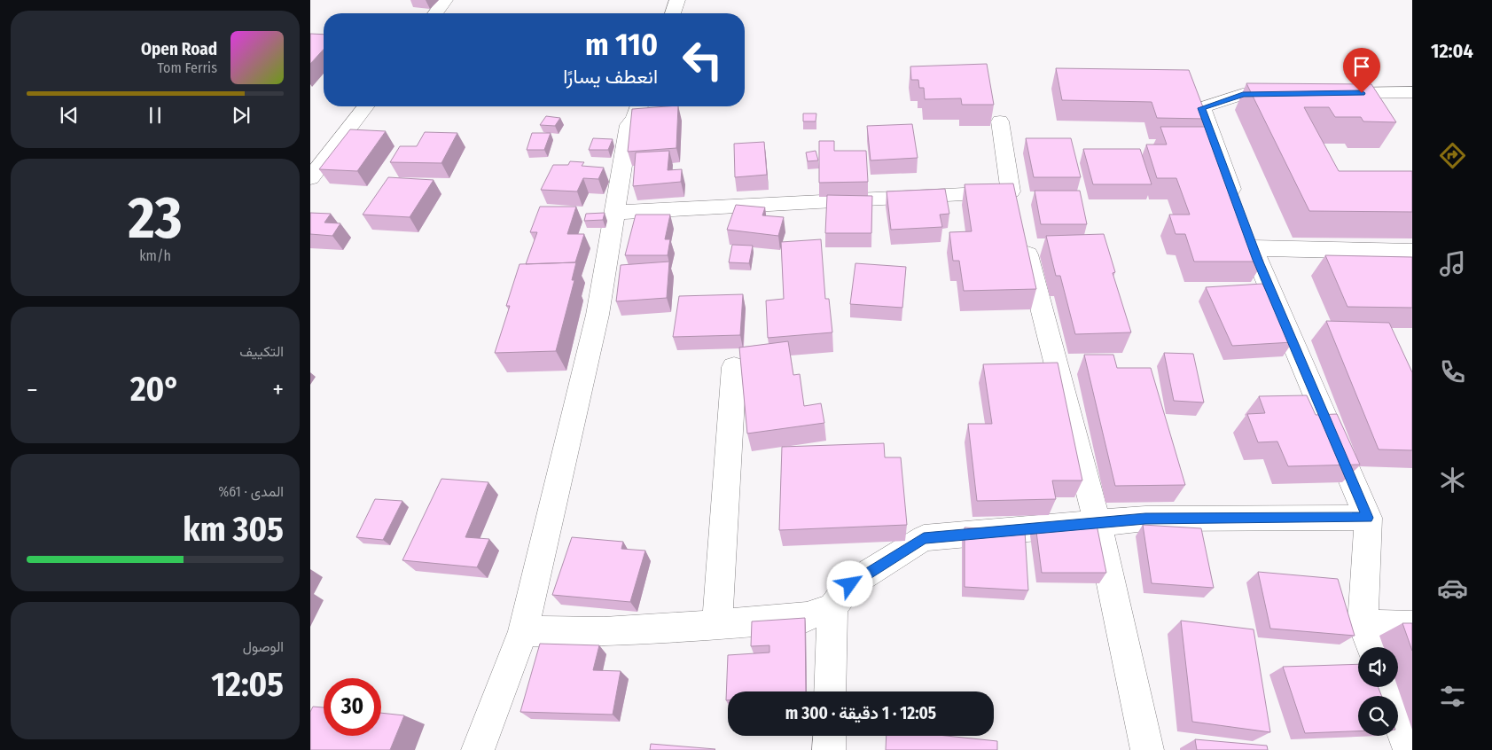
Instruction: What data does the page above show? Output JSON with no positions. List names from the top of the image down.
{
  "page": {
    "tabs": "12:04",
    "turn": ["110 m", "انعطف يسارًا"],
    "song": ["Open Road", "Tom Ferris"],
    "tile": [
      ["23", "km/h"],
      "التكييف",
      ["المدى · 61%", "305 km"],
      ["الوصول", "12:05"]
    ],
    "heat": ["−", "20°", "+"],
    "limit": "30",
    "trip": "12:05 · 1 دقيقة · 300 m"
  }
}
